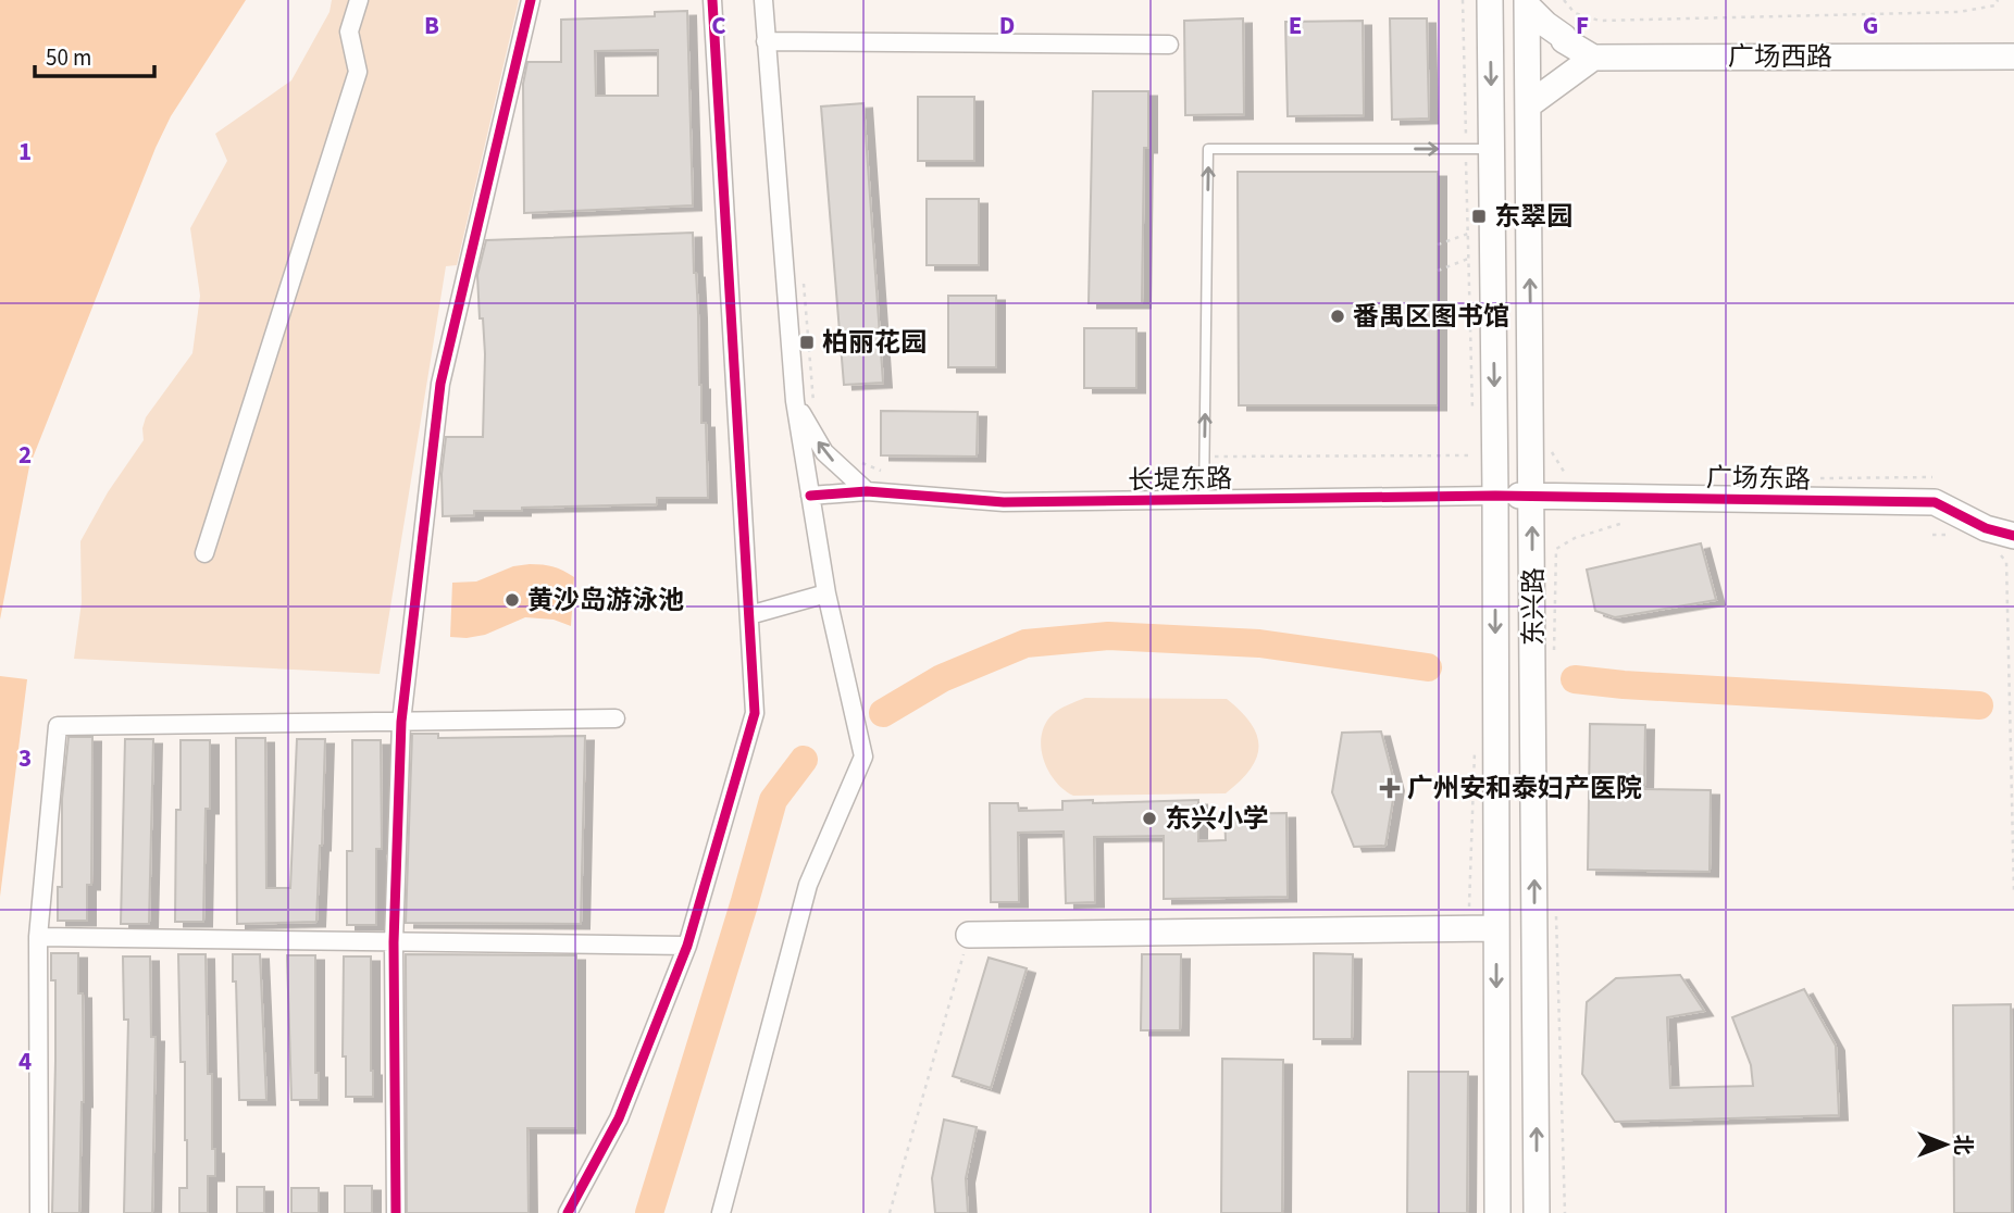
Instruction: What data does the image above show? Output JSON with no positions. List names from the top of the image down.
{
  "streets": {
    "main road": ["广场西路", "广场东路", "东兴路"],
    "street": ["长堤东路"]
  },
  "crossings": [
    ["广场东路", "长堤东路"],
    ["广场东路", "东兴路"],
    ["长堤东路", "东兴路"]
  ],
  "places": {
    "transit": ["东翠园", "柏丽花园"],
    "other": ["番禺区图书馆", "黄沙岛游泳池", "东兴小学"],
    "health": ["广州安和泰妇产医院"]
  },
  "scale_bar": "50 m",
  "north": "right",
  "grid": {
    "columns": [
      "B",
      "C",
      "D",
      "E",
      "F",
      "G"
    ],
    "rows": [
      "1",
      "2",
      "3",
      "4"
    ]
  }
}
